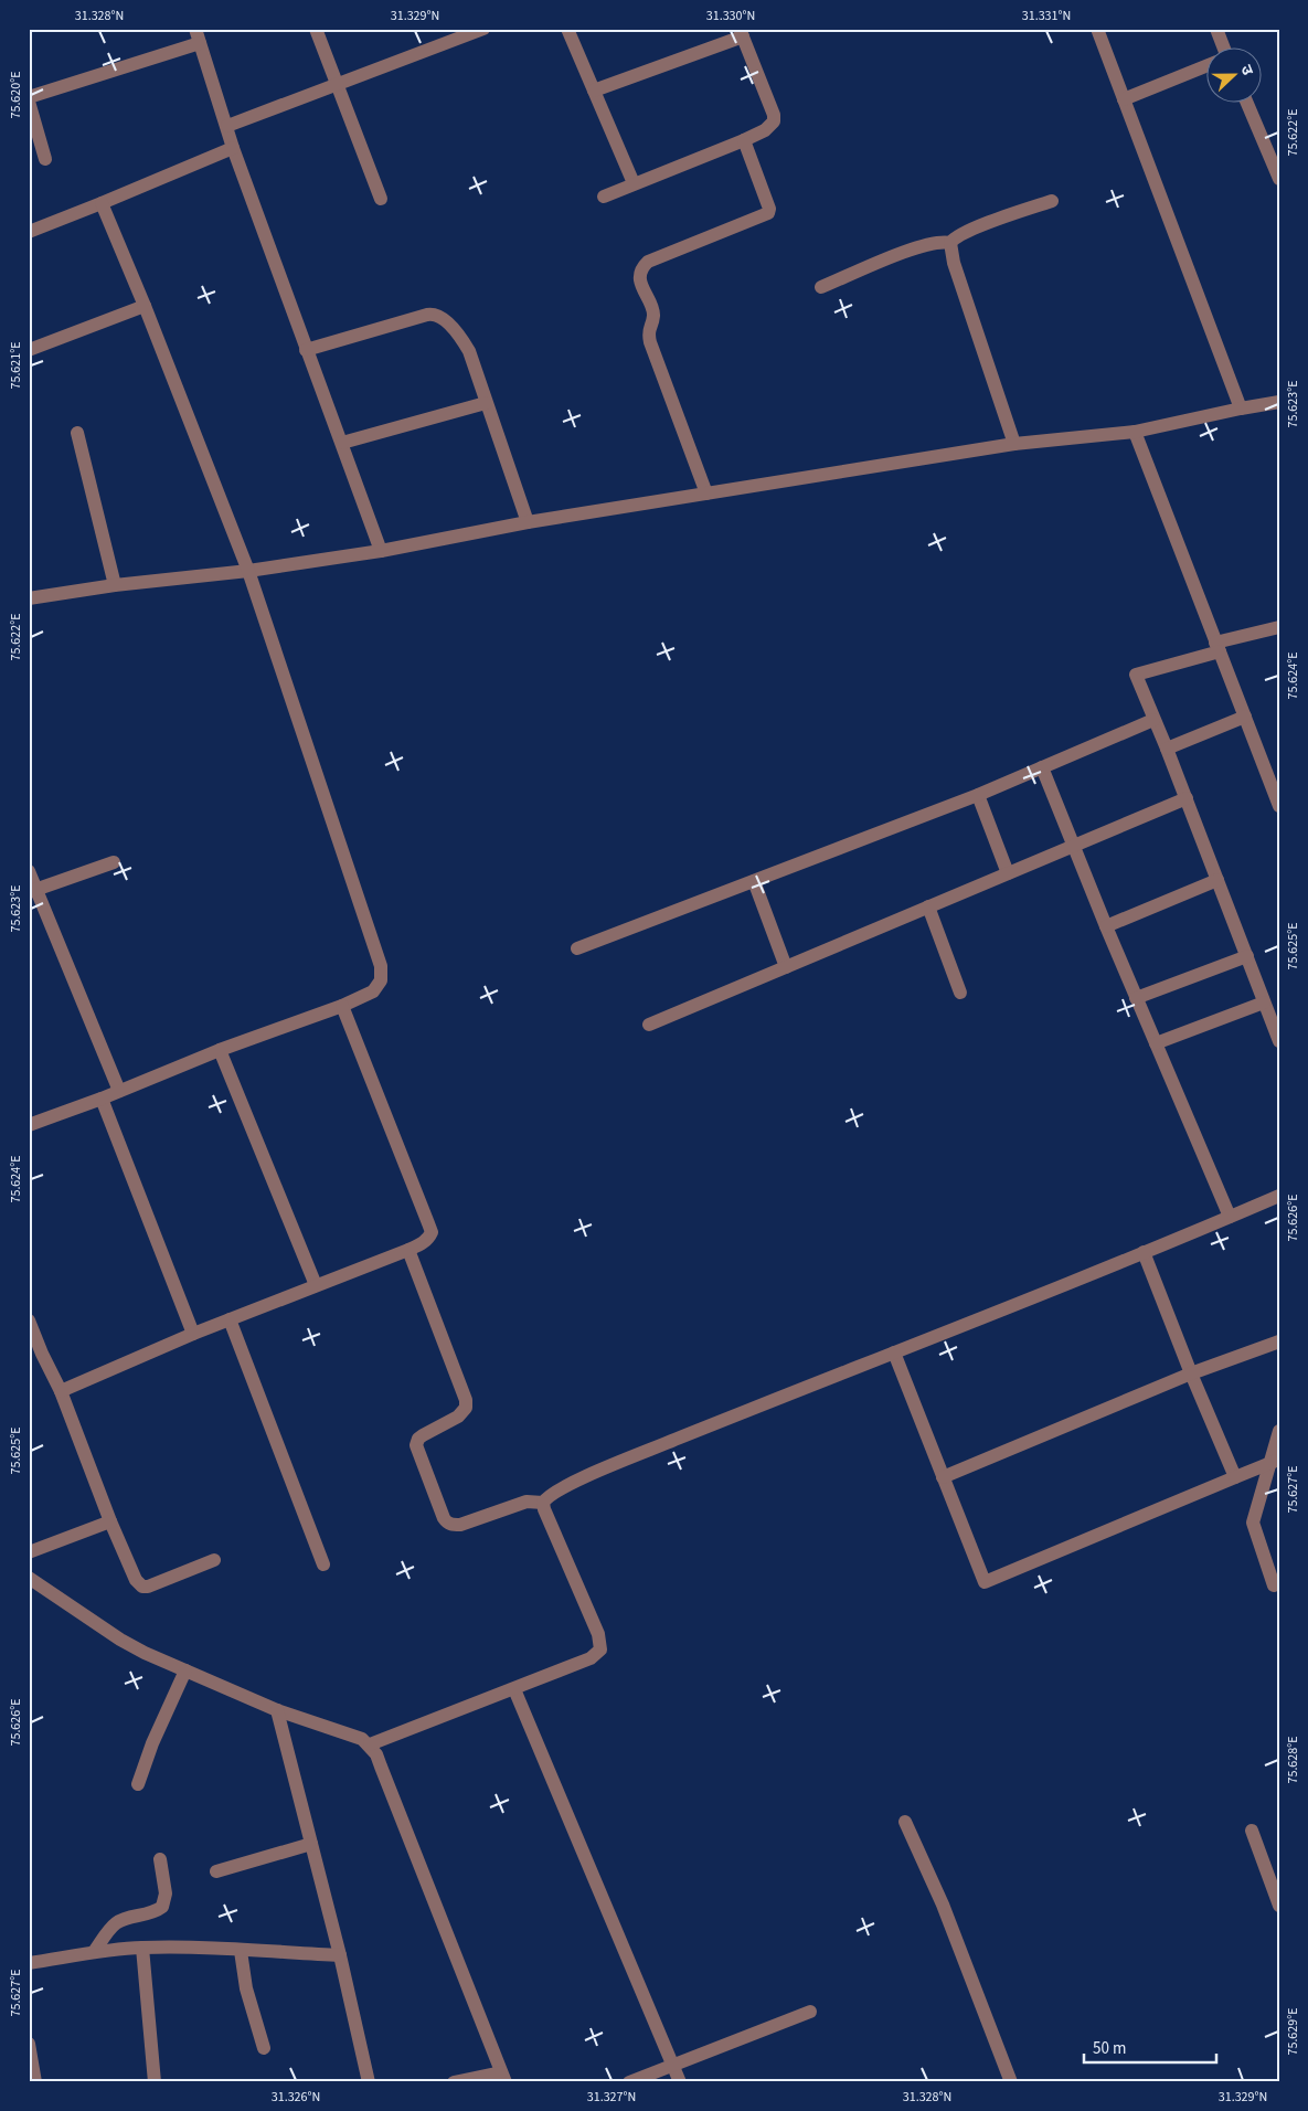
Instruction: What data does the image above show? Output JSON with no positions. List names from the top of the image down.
{
  "scale_bar": "50 m",
  "north": "right",
  "coordinates": [
    "31.328°N",
    "31.329°N",
    "31.330°N",
    "31.331°N",
    "75.620°E",
    "75.622°E",
    "75.621°E",
    "75.623°E",
    "75.624°E",
    "75.625°E",
    "75.626°E",
    "75.627°E",
    "75.628°E",
    "75.629°E",
    "31.326°N",
    "31.327°N"
  ]
}
